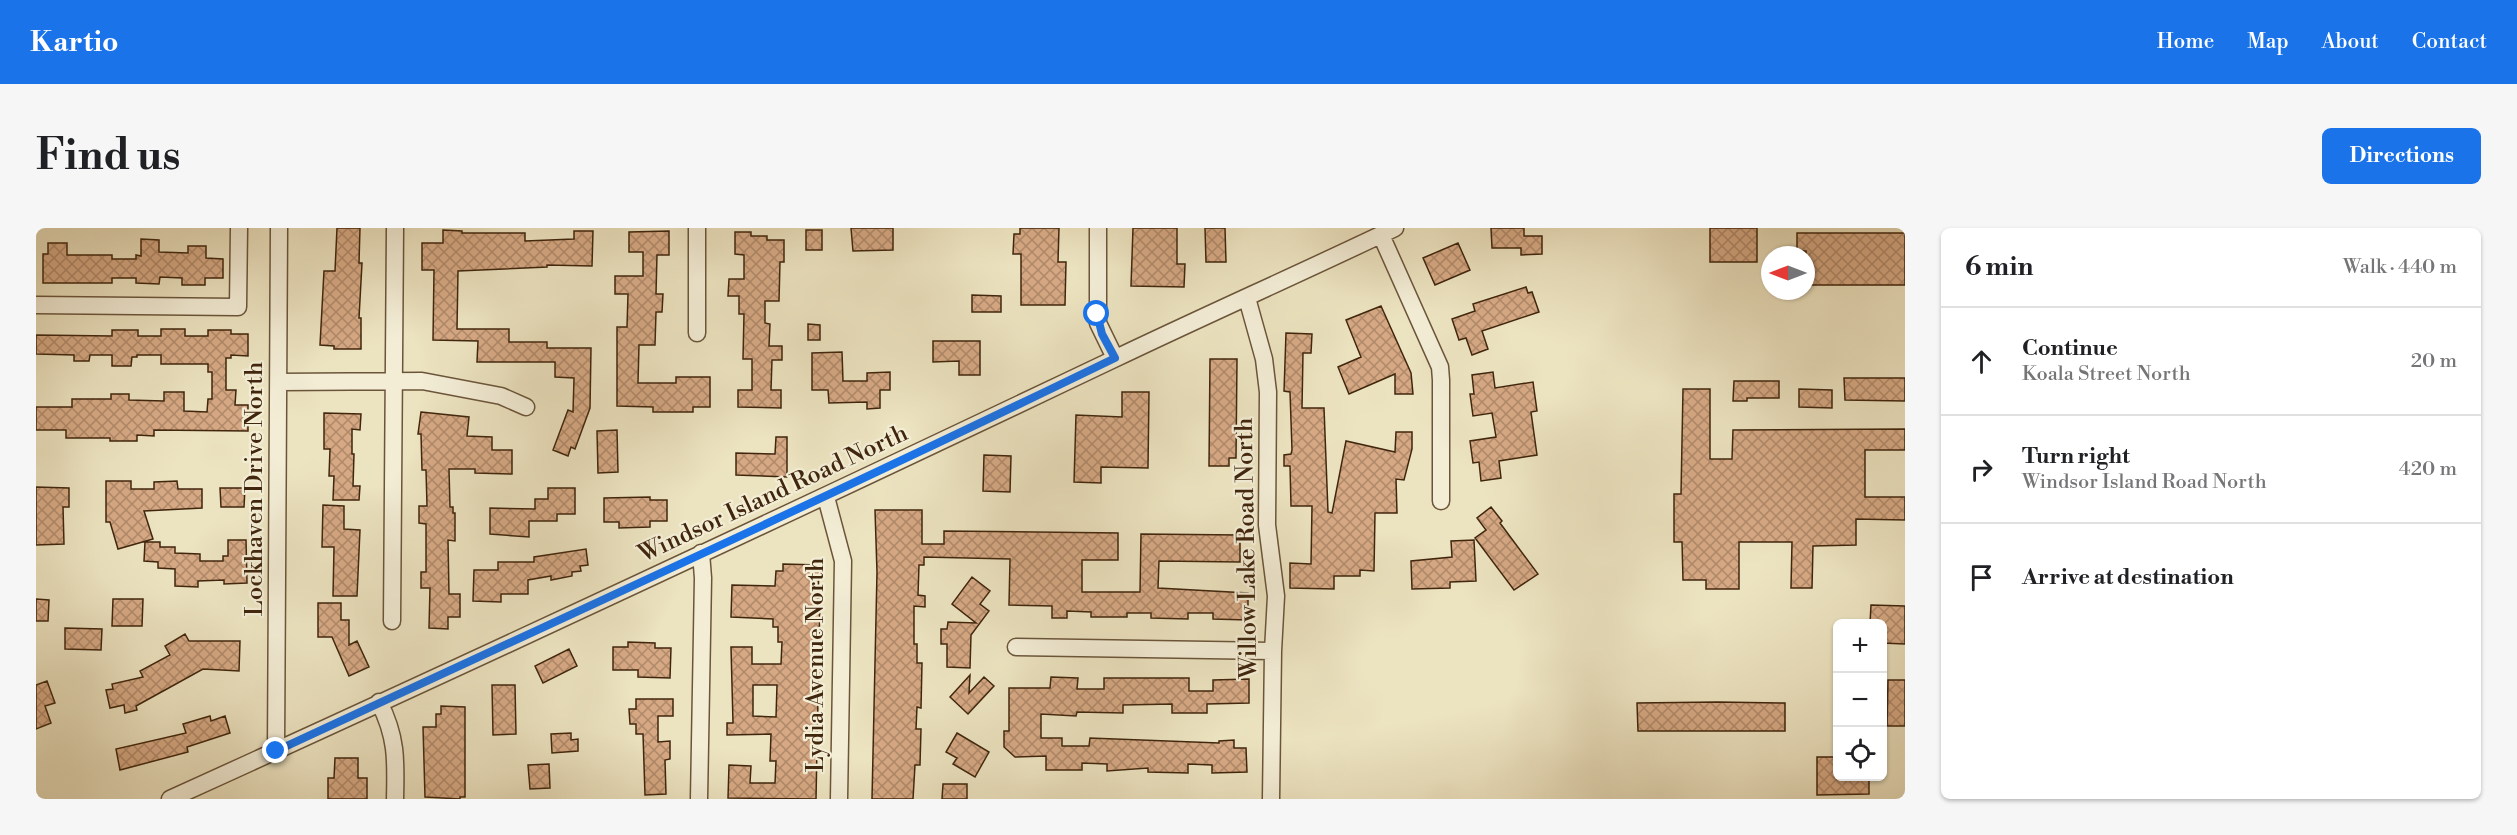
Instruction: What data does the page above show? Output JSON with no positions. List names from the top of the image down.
{
  "streets": {
    "street": [
      "Lockhaven Drive North",
      "Windsor Island Road North",
      "Willow Lake Road North",
      "Lydia Avenue North"
    ]
  },
  "crossings": [
    ["Lockhaven Drive North", "Windsor Island Road North"],
    ["Windsor Island Road North", "Willow Lake Road North"],
    ["Windsor Island Road North", "Lydia Avenue North"]
  ],
  "north": "left",
  "page": {
    "header": "Kartio",
    "nav": [
      "Home",
      "Map",
      "About",
      "Contact"
    ],
    "buttons": "Directions",
    "title": "Find us",
    "heading": ["6 min", "Walk · 440 m"],
    "list": [
      ["Continue", "Koala Street North", "20 m"],
      ["Turn right", "Windsor Island Road North", "420 m"],
      "Arrive at destination"
    ],
    "map_buttons": ["+", "−"]
  }
}
